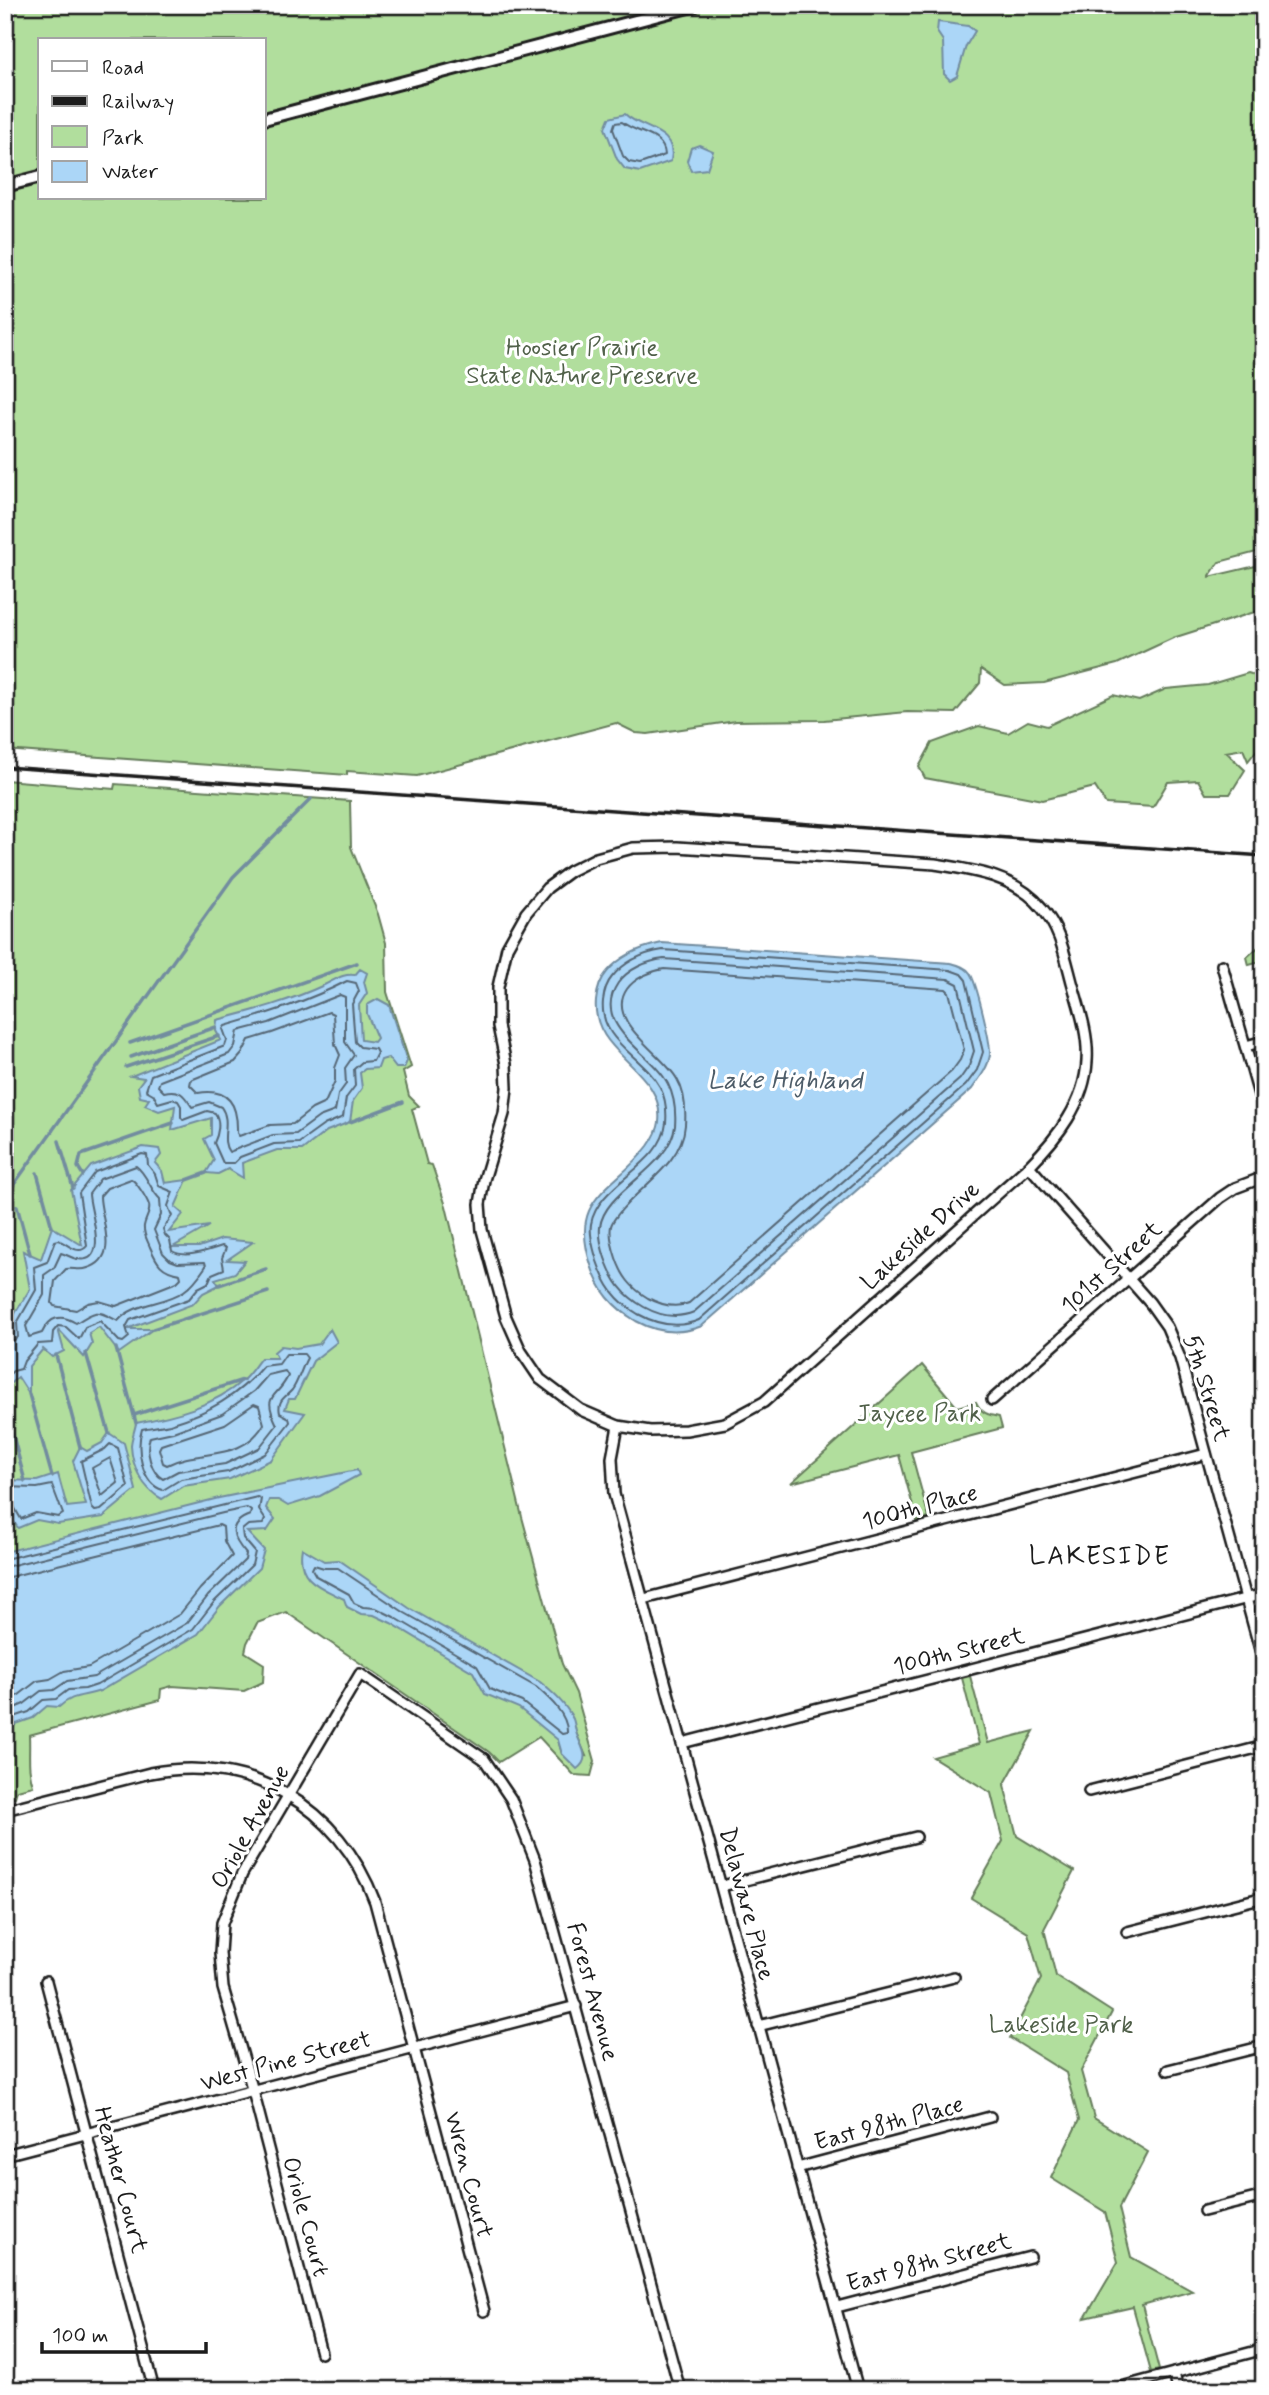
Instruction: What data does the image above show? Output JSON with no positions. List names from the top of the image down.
{
  "streets": {
    "street": [
      "Lakeside Drive",
      "101st Street",
      "5th Street",
      "100th Place",
      "100th Street",
      "Oriole Avenue",
      "Delaware Place",
      "Forest Avenue",
      "West Pine Street",
      "East 98th Place",
      "Wren Court",
      "Heather Court",
      "Oriole Court",
      "East 98th Street"
    ]
  },
  "crossings": [
    ["Lakeside Drive", "5th Street"],
    ["Lakeside Drive", "Delaware Place"],
    ["101st Street", "5th Street"],
    ["5th Street", "100th Place"],
    ["5th Street", "100th Street"],
    ["100th Place", "Delaware Place"],
    ["100th Street", "Delaware Place"],
    ["Oriole Avenue", "Forest Avenue"],
    ["Oriole Avenue", "West Pine Street"],
    ["Oriole Avenue", "Wren Court"],
    ["Oriole Avenue", "Oriole Court"],
    ["Delaware Place", "East 98th Place"],
    ["Delaware Place", "East 98th Street"],
    ["Forest Avenue", "West Pine Street"],
    ["West Pine Street", "Wren Court"],
    ["West Pine Street", "Heather Court"],
    ["West Pine Street", "Oriole Court"]
  ],
  "districts": ["LAKESIDE"],
  "water": ["Lake Highland"],
  "parks": ["Hoosier Prairie State Nature Preserve", "Jaycee Park", "Lakeside Park"],
  "legend": [
    "Road",
    "Railway",
    "Park",
    "Water"
  ],
  "scale_bar": "100 m"
}
